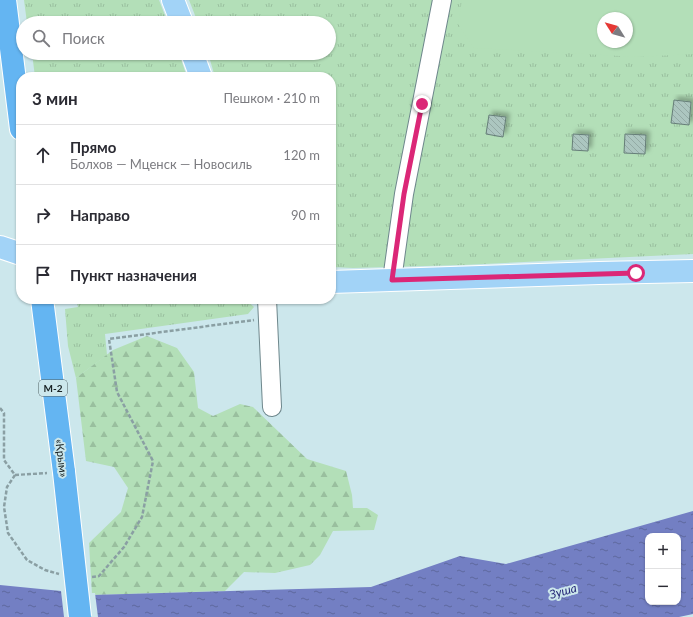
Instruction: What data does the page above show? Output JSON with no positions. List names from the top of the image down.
{
  "streets": {
    "highway": ["М-2", "«Крым»"]
  },
  "water": ["Зуша"],
  "north": "top left",
  "page": {
    "search": "Поиск",
    "heading": ["3 мин", "Пешком · 210 m"],
    "list": [
      ["Прямо", "Болхов — Мценск — Новосиль", "120 m"],
      ["Направо", "90 m"],
      "Пункт назначения"
    ],
    "map_buttons": ["+", "−"]
  }
}
